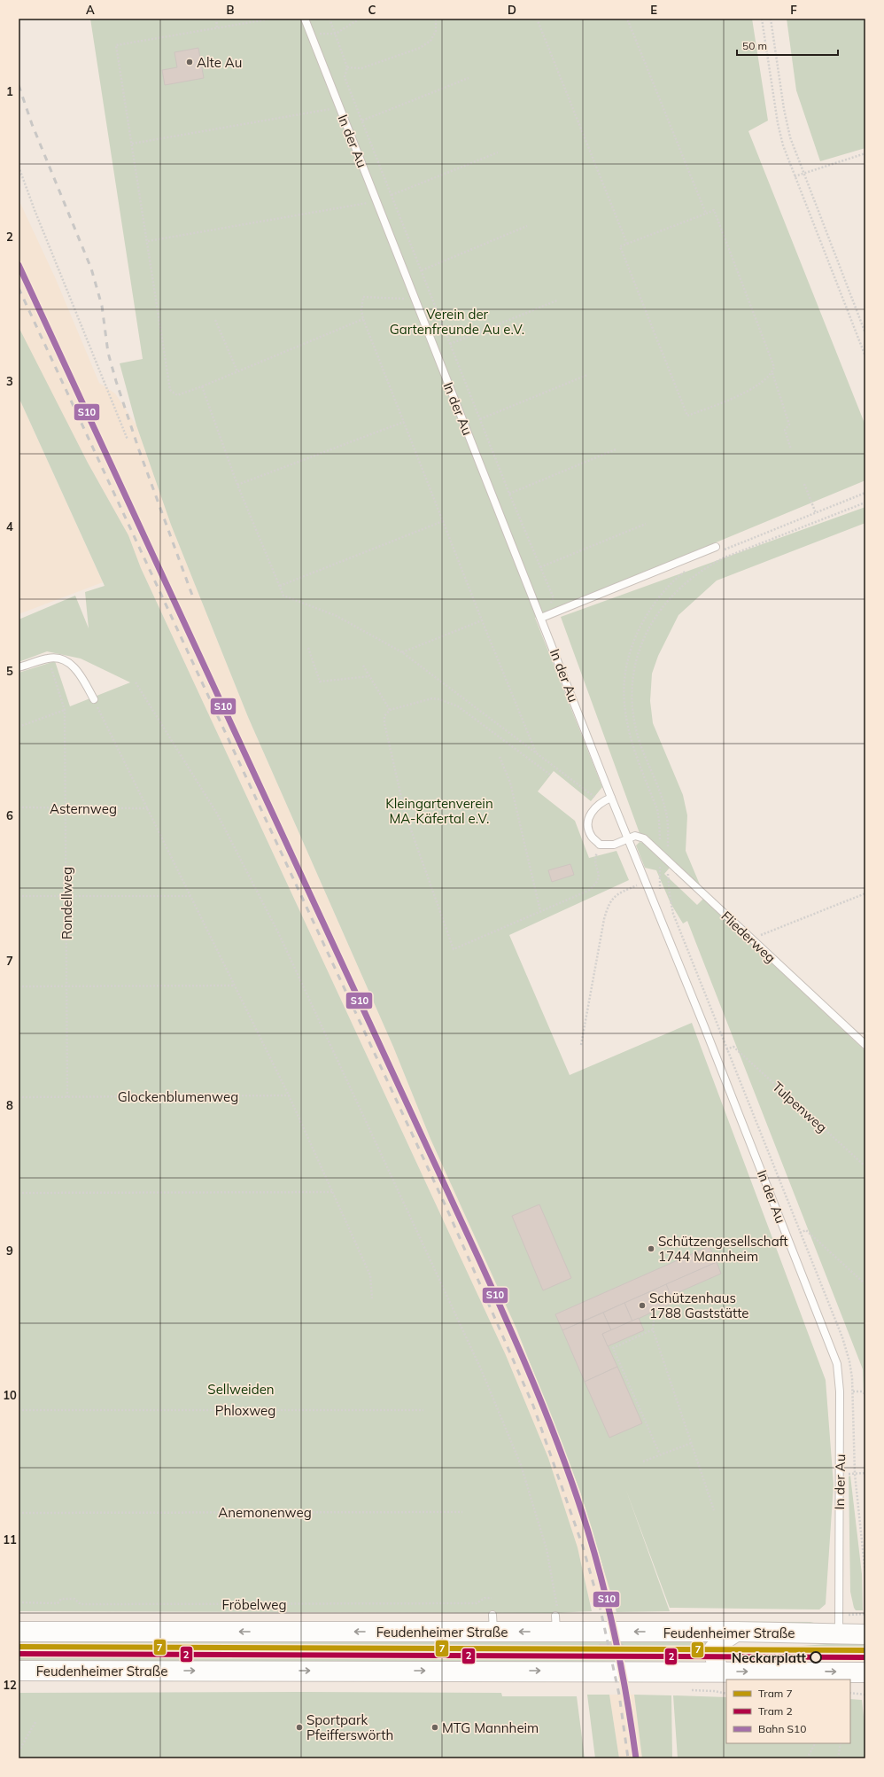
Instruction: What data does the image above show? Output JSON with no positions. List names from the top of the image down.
{
  "streets": {
    "main road": ["Feudenheimer Straße"],
    "lane": ["In der Au", "Fliederweg"],
    "path": [
      "Asternweg",
      "Rondellweg",
      "Glockenblumenweg",
      "Tulpenweg",
      "Phloxweg",
      "Anemonenweg",
      "Fröbelweg"
    ]
  },
  "crossings": [
    ["In der Au", "Fliederweg"],
    ["In der Au", "Feudenheimer Straße"],
    ["Asternweg", "Rondellweg"],
    ["Rondellweg", "Glockenblumenweg"]
  ],
  "parks": ["Verein der Gartenfreunde Au e.V.", "Kleingartenverein MA-Käfertal e.V.", "Sellweiden"],
  "places": [
    "Alte Au",
    "Schützengesellschaft 1744 Mannheim",
    "Schützenhaus 1788 Gaststätte",
    "Neckarplatt",
    "Sportpark Pfeifferswörth",
    "MTG Mannheim"
  ],
  "lines": ["rail line S10", "tram line 7", "tram line 2"],
  "legend": ["Tram 7", "Tram 2", "Bahn S10"],
  "scale_bar": "50 m",
  "grid": {
    "columns": [
      "A",
      "B",
      "C",
      "D",
      "E",
      "F"
    ],
    "rows": [
      "1",
      "2",
      "3",
      "4",
      "5",
      "6",
      "7",
      "8",
      "9",
      "10",
      "11",
      "12"
    ]
  }
}
